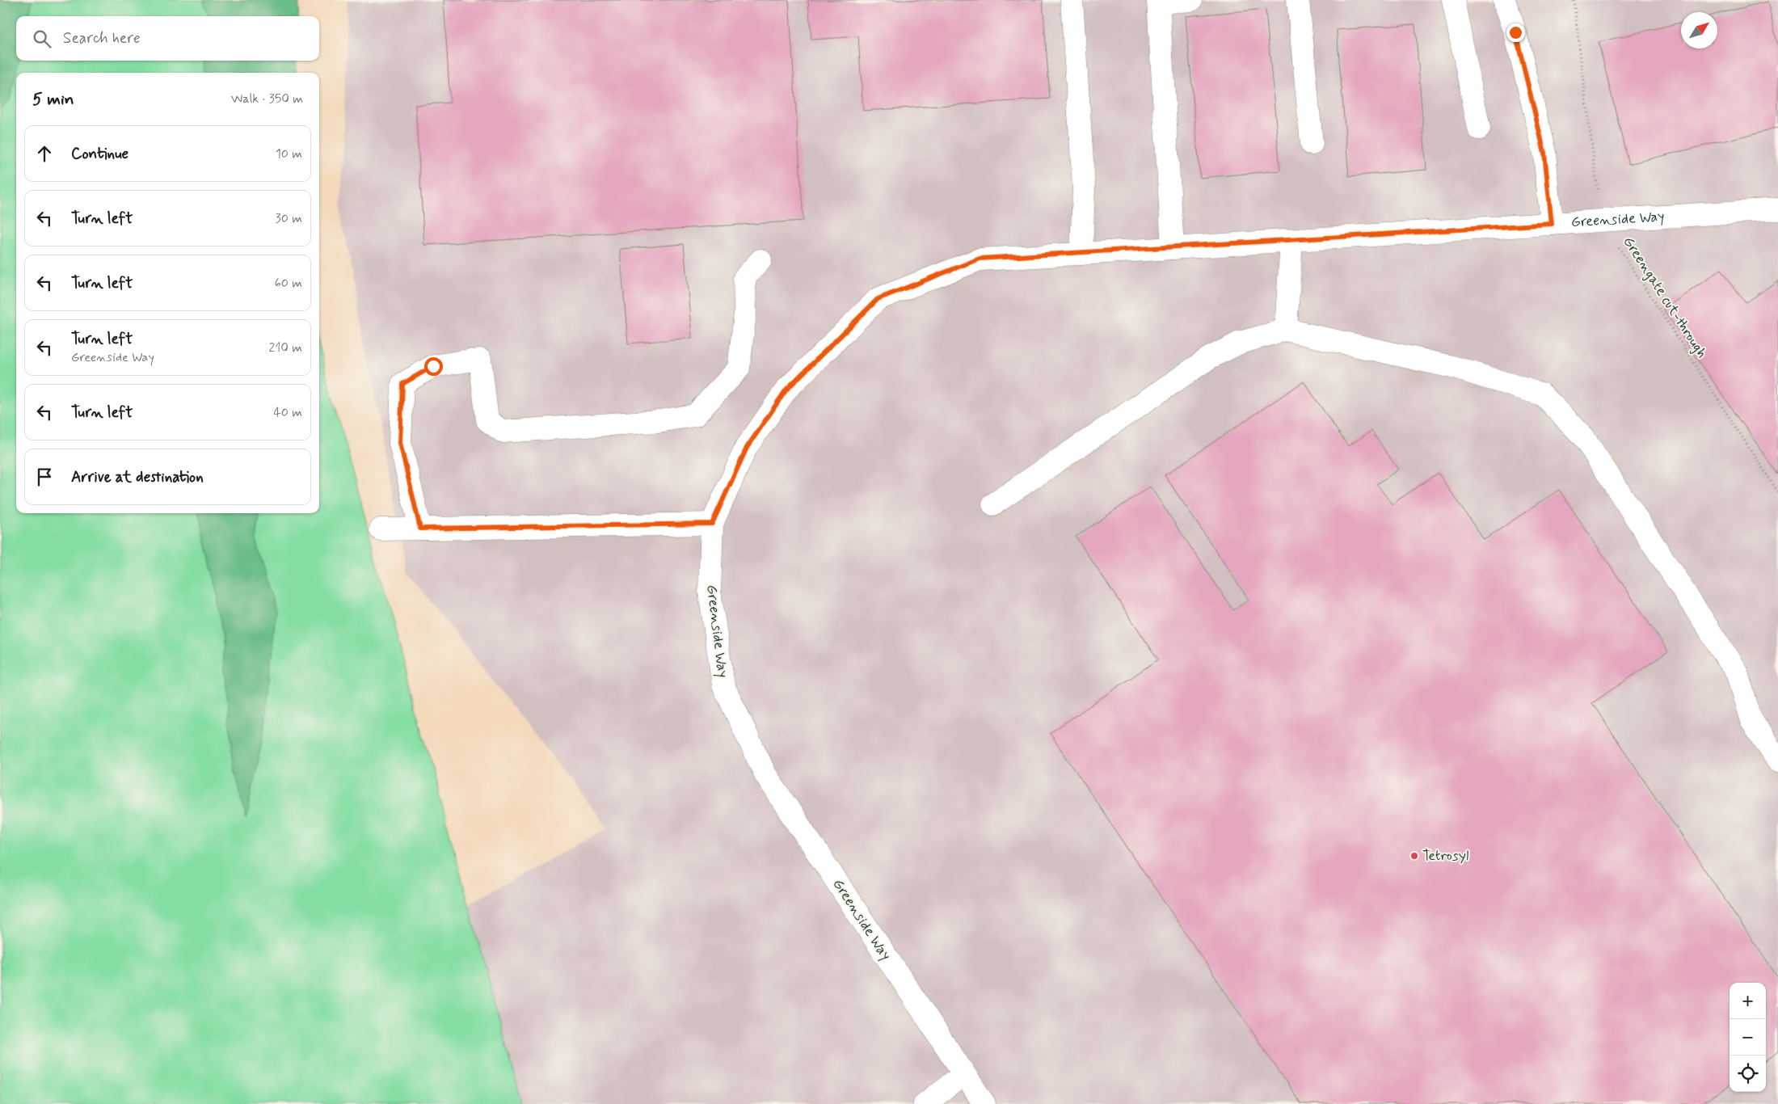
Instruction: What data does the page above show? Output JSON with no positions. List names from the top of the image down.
{
  "streets": {
    "lane": ["Greenside Way"],
    "path": ["Greengate cut-through"]
  },
  "crossings": [
    ["Greenside Way", "Greengate cut-through"]
  ],
  "places": ["Tetrosyl"],
  "north": "top right",
  "page": {
    "search": "Search here",
    "heading": ["5 min", "Walk · 350 m"],
    "list": [
      ["Continue", "10 m"],
      ["Turn left", "30 m"],
      ["Turn left", "60 m"],
      ["Turn left", "Greenside Way", "210 m"],
      ["Turn left", "40 m"],
      "Arrive at destination"
    ],
    "map_buttons": ["+", "−"]
  }
}
